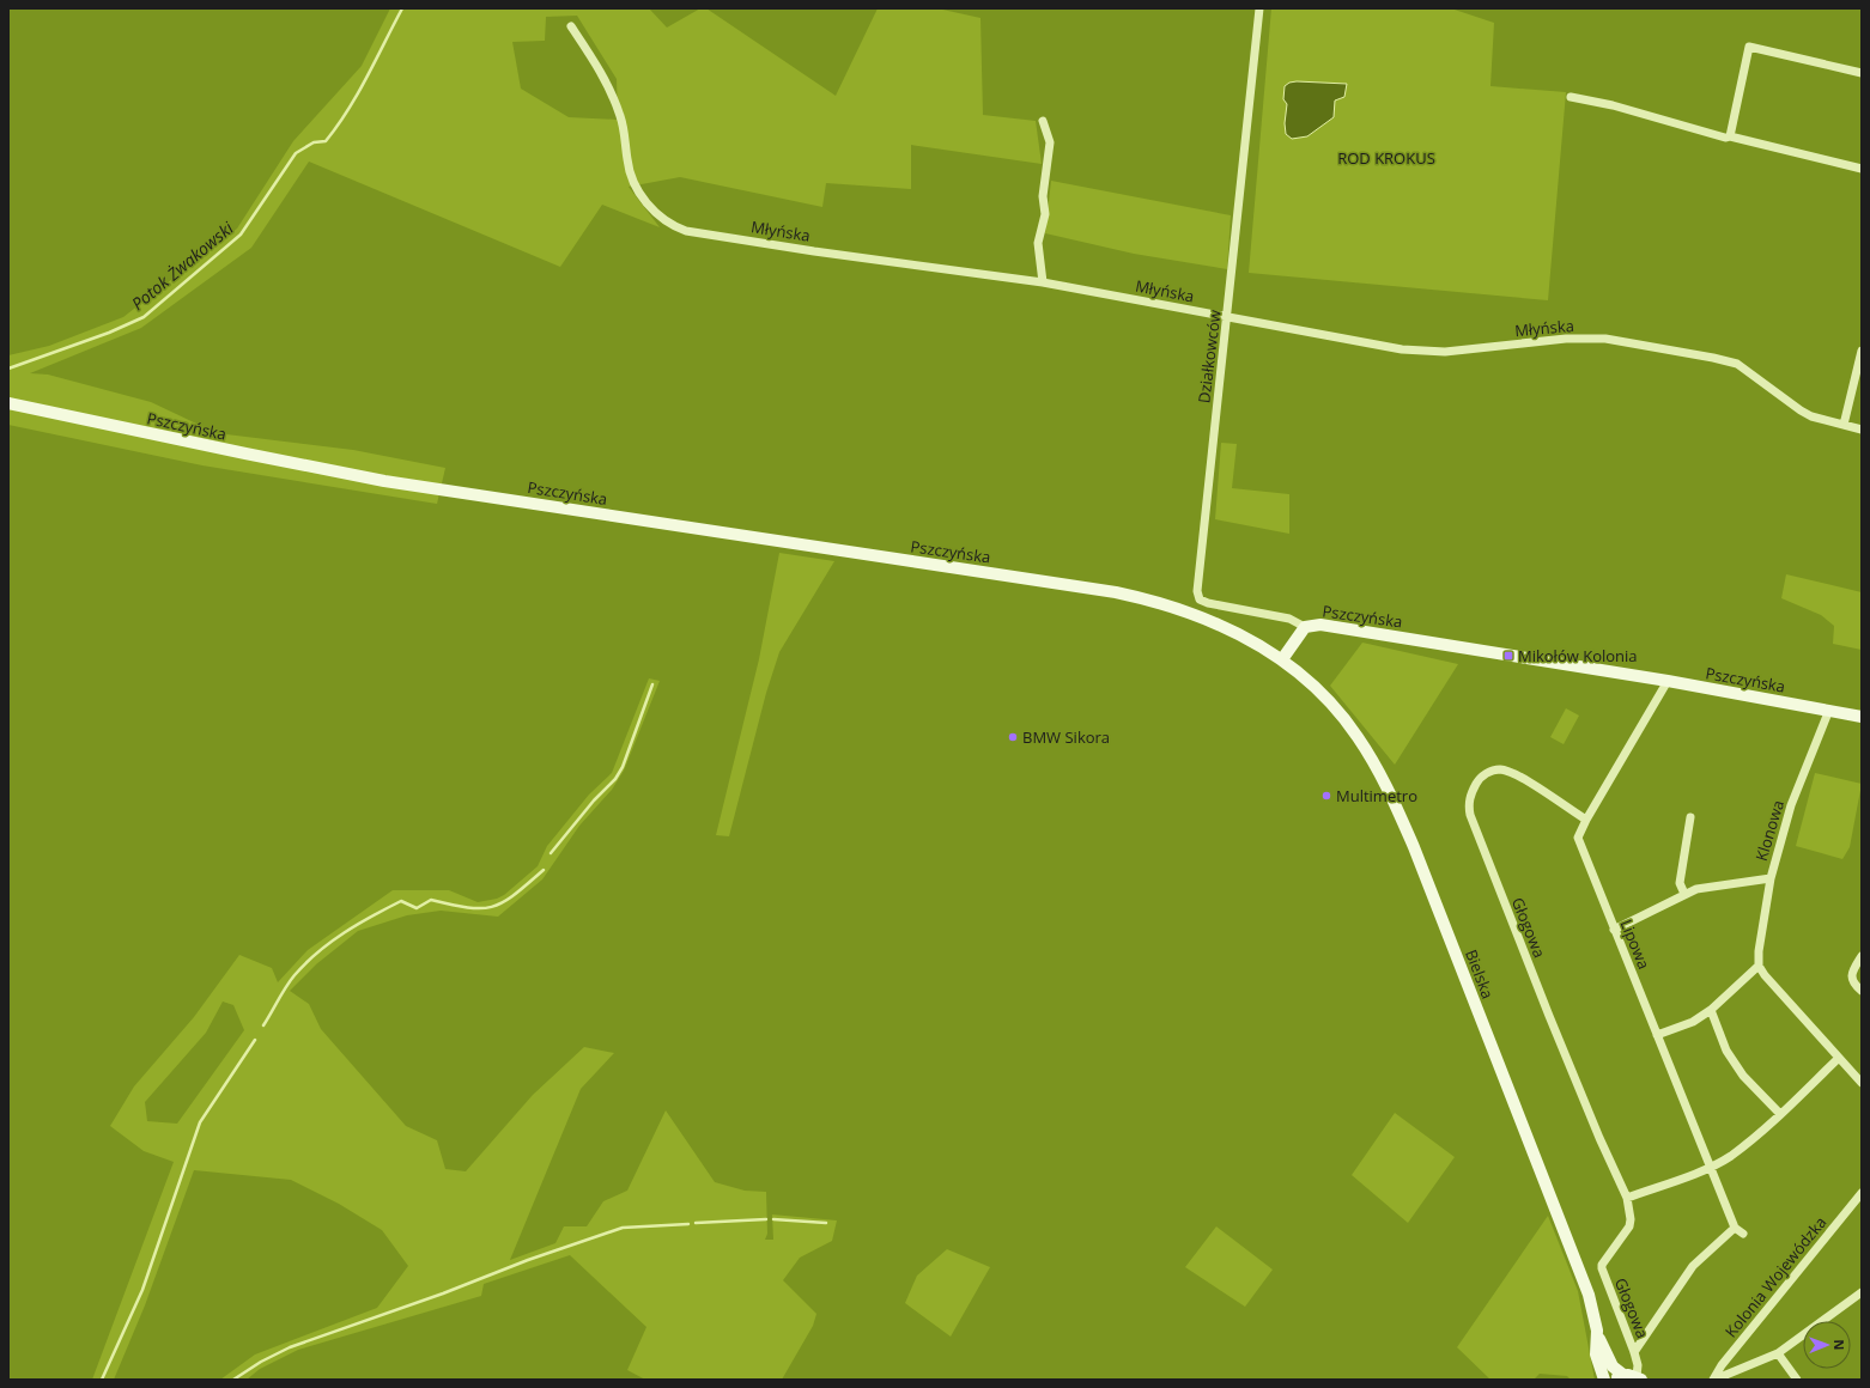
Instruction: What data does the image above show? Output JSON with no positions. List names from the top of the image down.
{
  "streets": {
    "main road": ["Pszczyńska", "Bielska"],
    "street": [
      "Młyńska",
      "Działkowców",
      "Klonowa",
      "Głogowa",
      "Lipowa",
      "Kolonia Wojewódzka"
    ]
  },
  "crossings": [
    ["Młyńska", "Działkowców"],
    ["Działkowców", "Pszczyńska"],
    ["Pszczyńska", "Klonowa"],
    ["Pszczyńska", "Lipowa"],
    ["Pszczyńska", "Bielska"],
    ["Głogowa", "Lipowa"]
  ],
  "water": ["Potok Żwakowski"],
  "parks": ["ROD KROKUS"],
  "places": {
    "transit": ["Mikołów Kolonia"],
    "other": ["BMW Sikora", "Multimetro"]
  },
  "north": "right"
}
